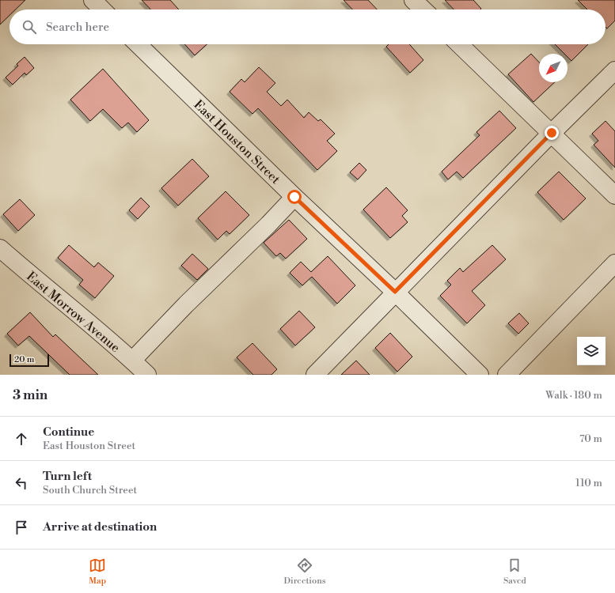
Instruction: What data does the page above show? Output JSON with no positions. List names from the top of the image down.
{
  "streets": {
    "street": ["East Houston Street", "East Morrow Avenue"]
  },
  "scale_bar": "20 m",
  "north": "bottom left",
  "page": {
    "search": "Search here",
    "scale": "20 m",
    "heading": ["3 min", "Walk · 180 m"],
    "list": [
      ["Continue", "East Houston Street", "70 m"],
      ["Turn left", "South Church Street", "110 m"],
      "Arrive at destination"
    ],
    "nav": ["Map", "Directions", "Saved"]
  }
}
